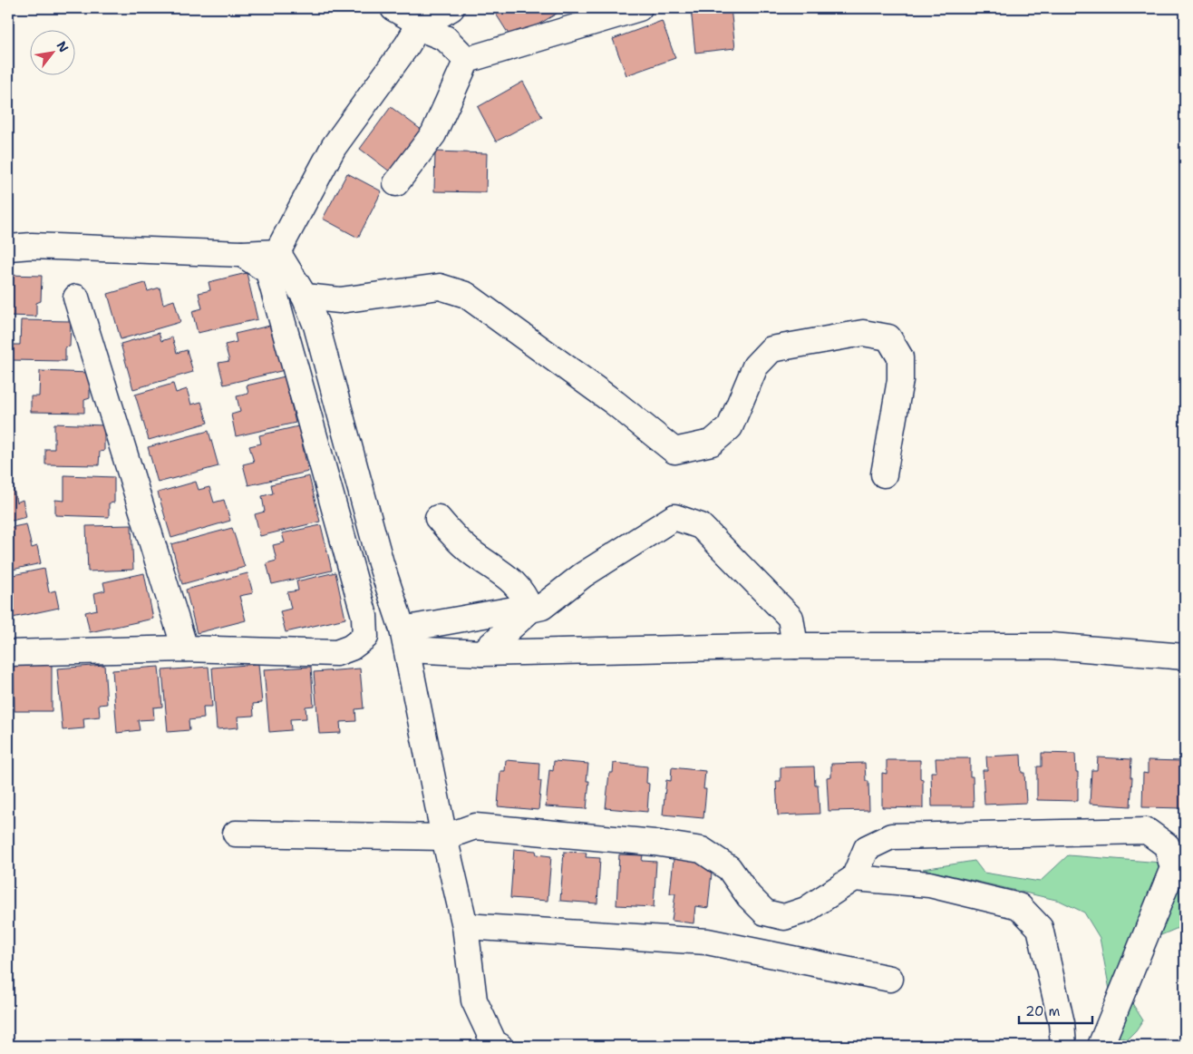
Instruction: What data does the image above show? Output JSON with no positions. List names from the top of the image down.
{
  "scale_bar": "20 m",
  "north": "top right"
}
